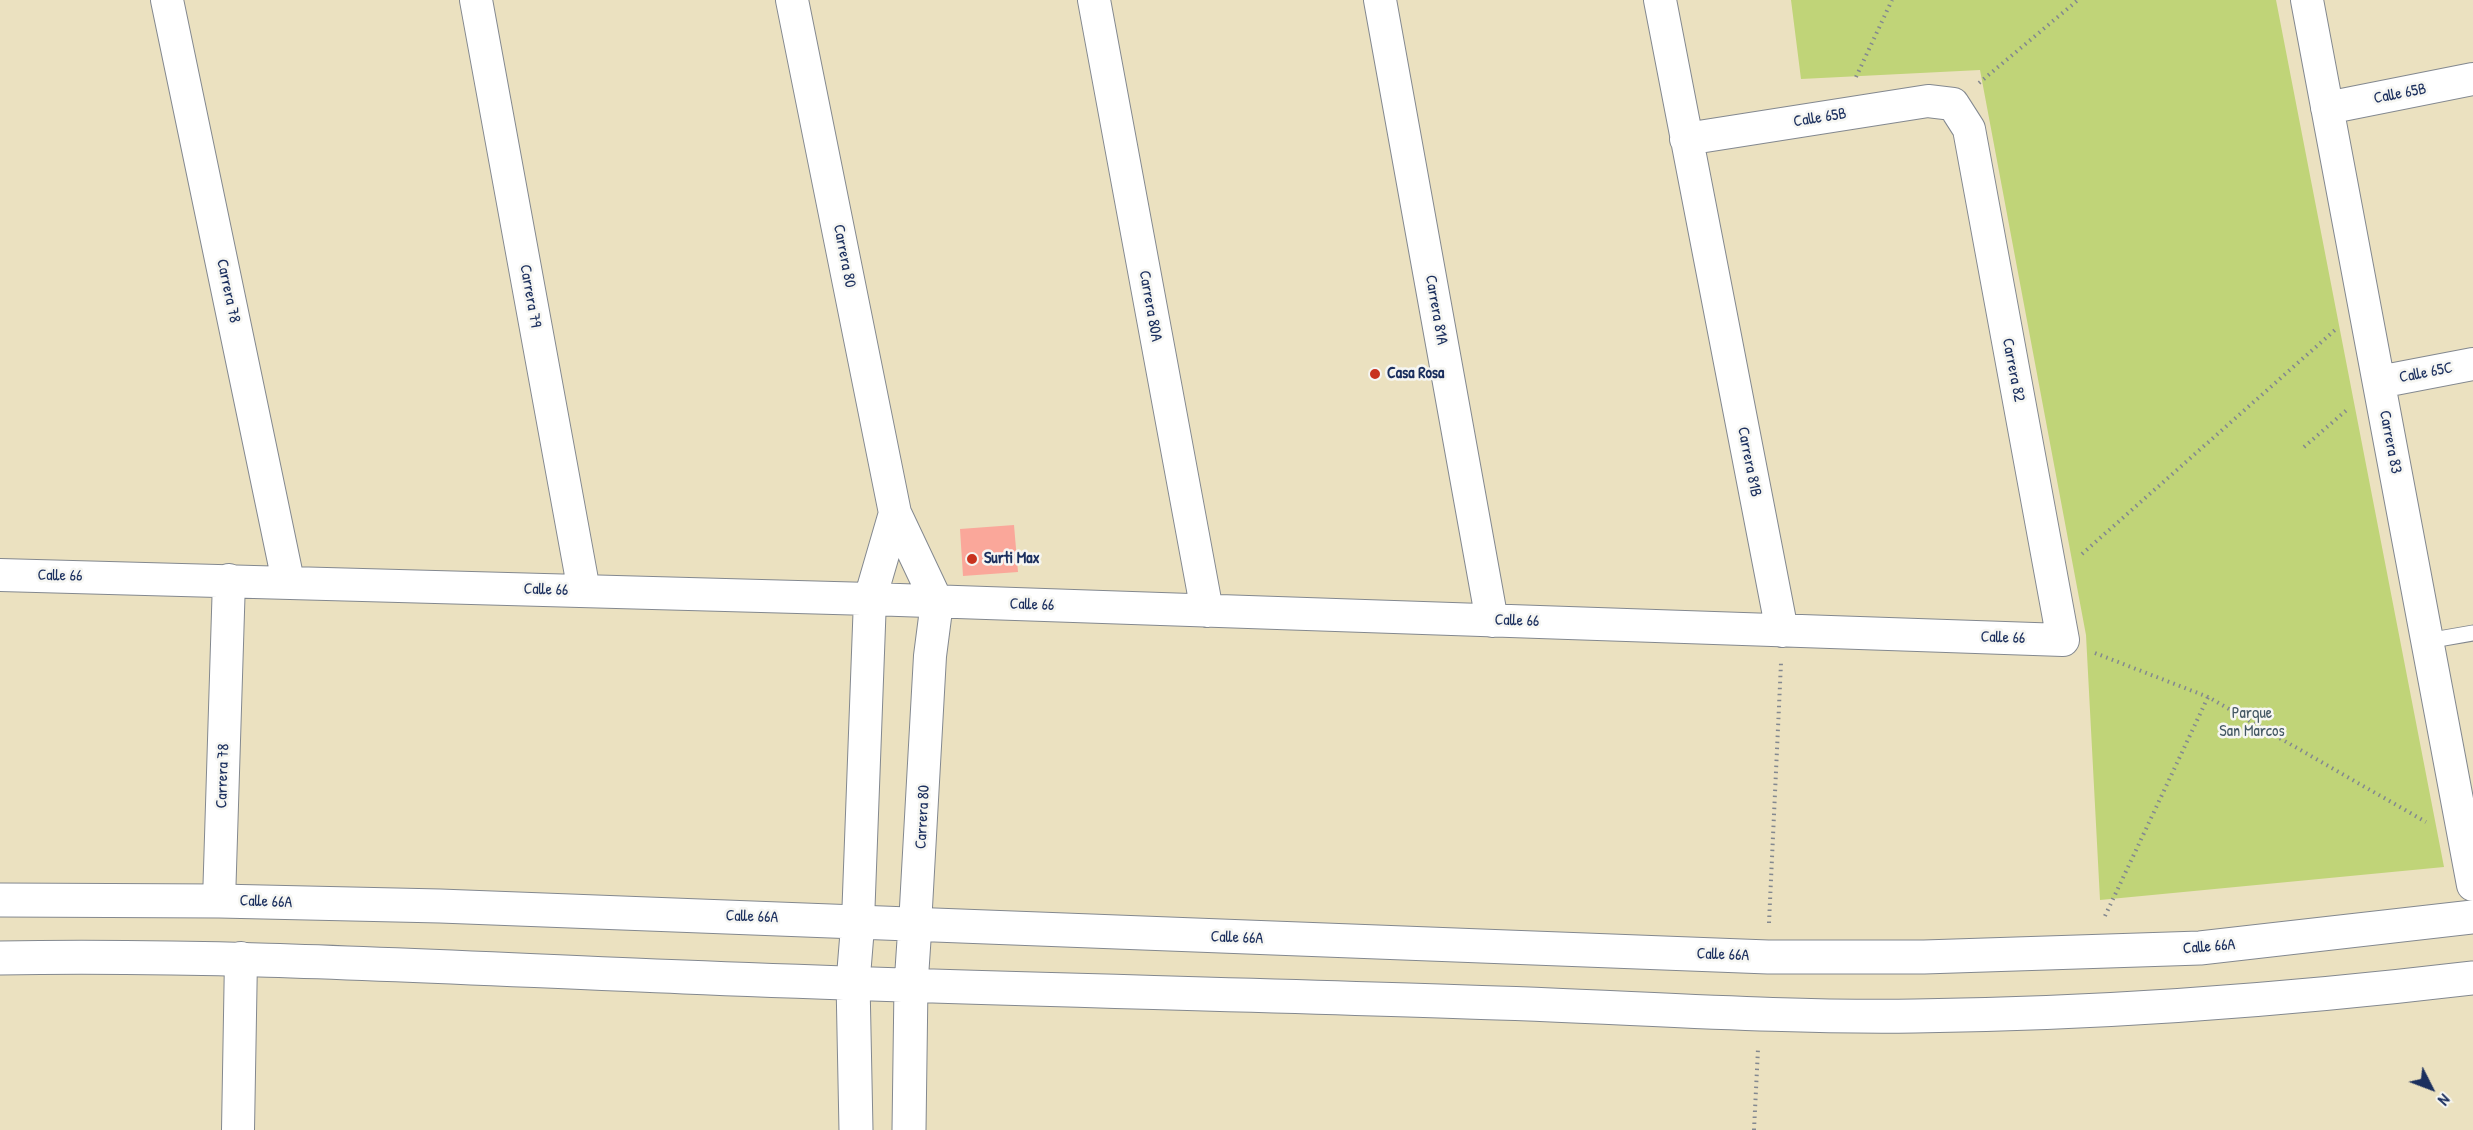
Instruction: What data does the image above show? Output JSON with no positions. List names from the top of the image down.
{
  "streets": {
    "street": [
      "Calle 65B",
      "Carrera 80",
      "Carrera 78",
      "Carrera 79",
      "Carrera 80A",
      "Carrera 81A",
      "Carrera 82",
      "Calle 65C",
      "Carrera 83",
      "Carrera 81B",
      "Calle 66",
      "Calle 66A"
    ]
  },
  "crossings": [
    ["Calle 65B", "Carrera 82"],
    ["Calle 65B", "Carrera 83"],
    ["Calle 65B", "Carrera 81B"],
    ["Carrera 80", "Calle 66"],
    ["Carrera 80", "Calle 66A"],
    ["Carrera 78", "Calle 66"],
    ["Carrera 78", "Calle 66A"],
    ["Carrera 79", "Calle 66"],
    ["Carrera 80A", "Calle 66"],
    ["Carrera 81A", "Calle 66"],
    ["Carrera 82", "Calle 66"],
    ["Calle 65C", "Carrera 83"],
    ["Carrera 81B", "Calle 66"]
  ],
  "parks": ["Parque San Marcos"],
  "places": ["Casa Rosa", "Surti Max"],
  "north": "bottom right"
}
